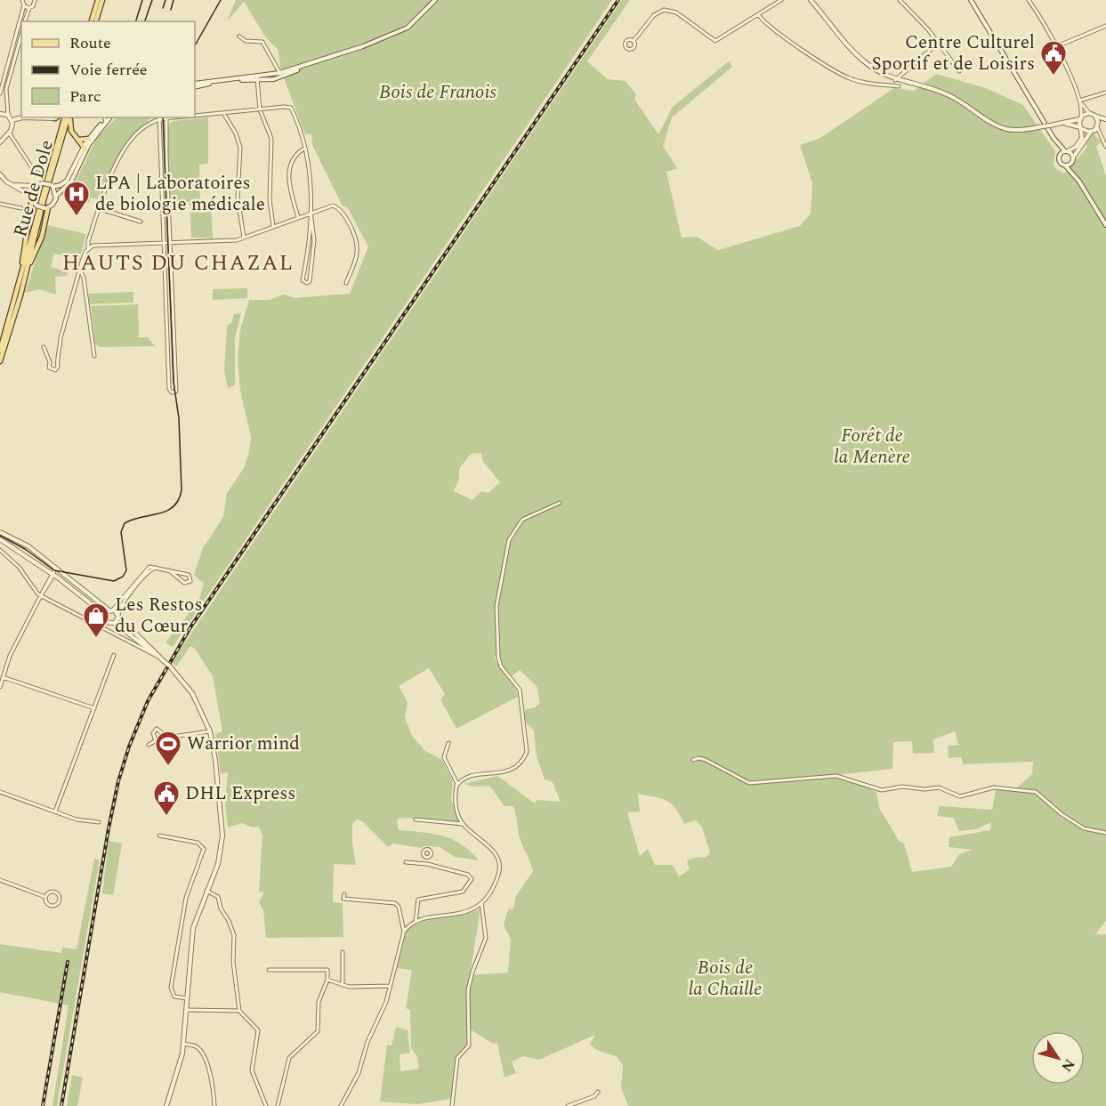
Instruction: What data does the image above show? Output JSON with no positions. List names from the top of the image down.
{
  "streets": {
    "main road": ["Rue de Dole"]
  },
  "districts": ["HAUTS DU CHAZAL"],
  "parks": ["Bois de Franois", "Forêt de la Menère", "Bois de la Chaille"],
  "places": {
    "public building": ["Centre Culturel Sportif et de Loisirs", "DHL Express"],
    "hospital": ["LPA | Laboratoires de biologie médicale"],
    "shop": ["Les Restos du Cœur"],
    "sports": ["Warrior mind"]
  },
  "legend": ["Route", "Voie ferrée", "Parc"],
  "north": "bottom right"
}
